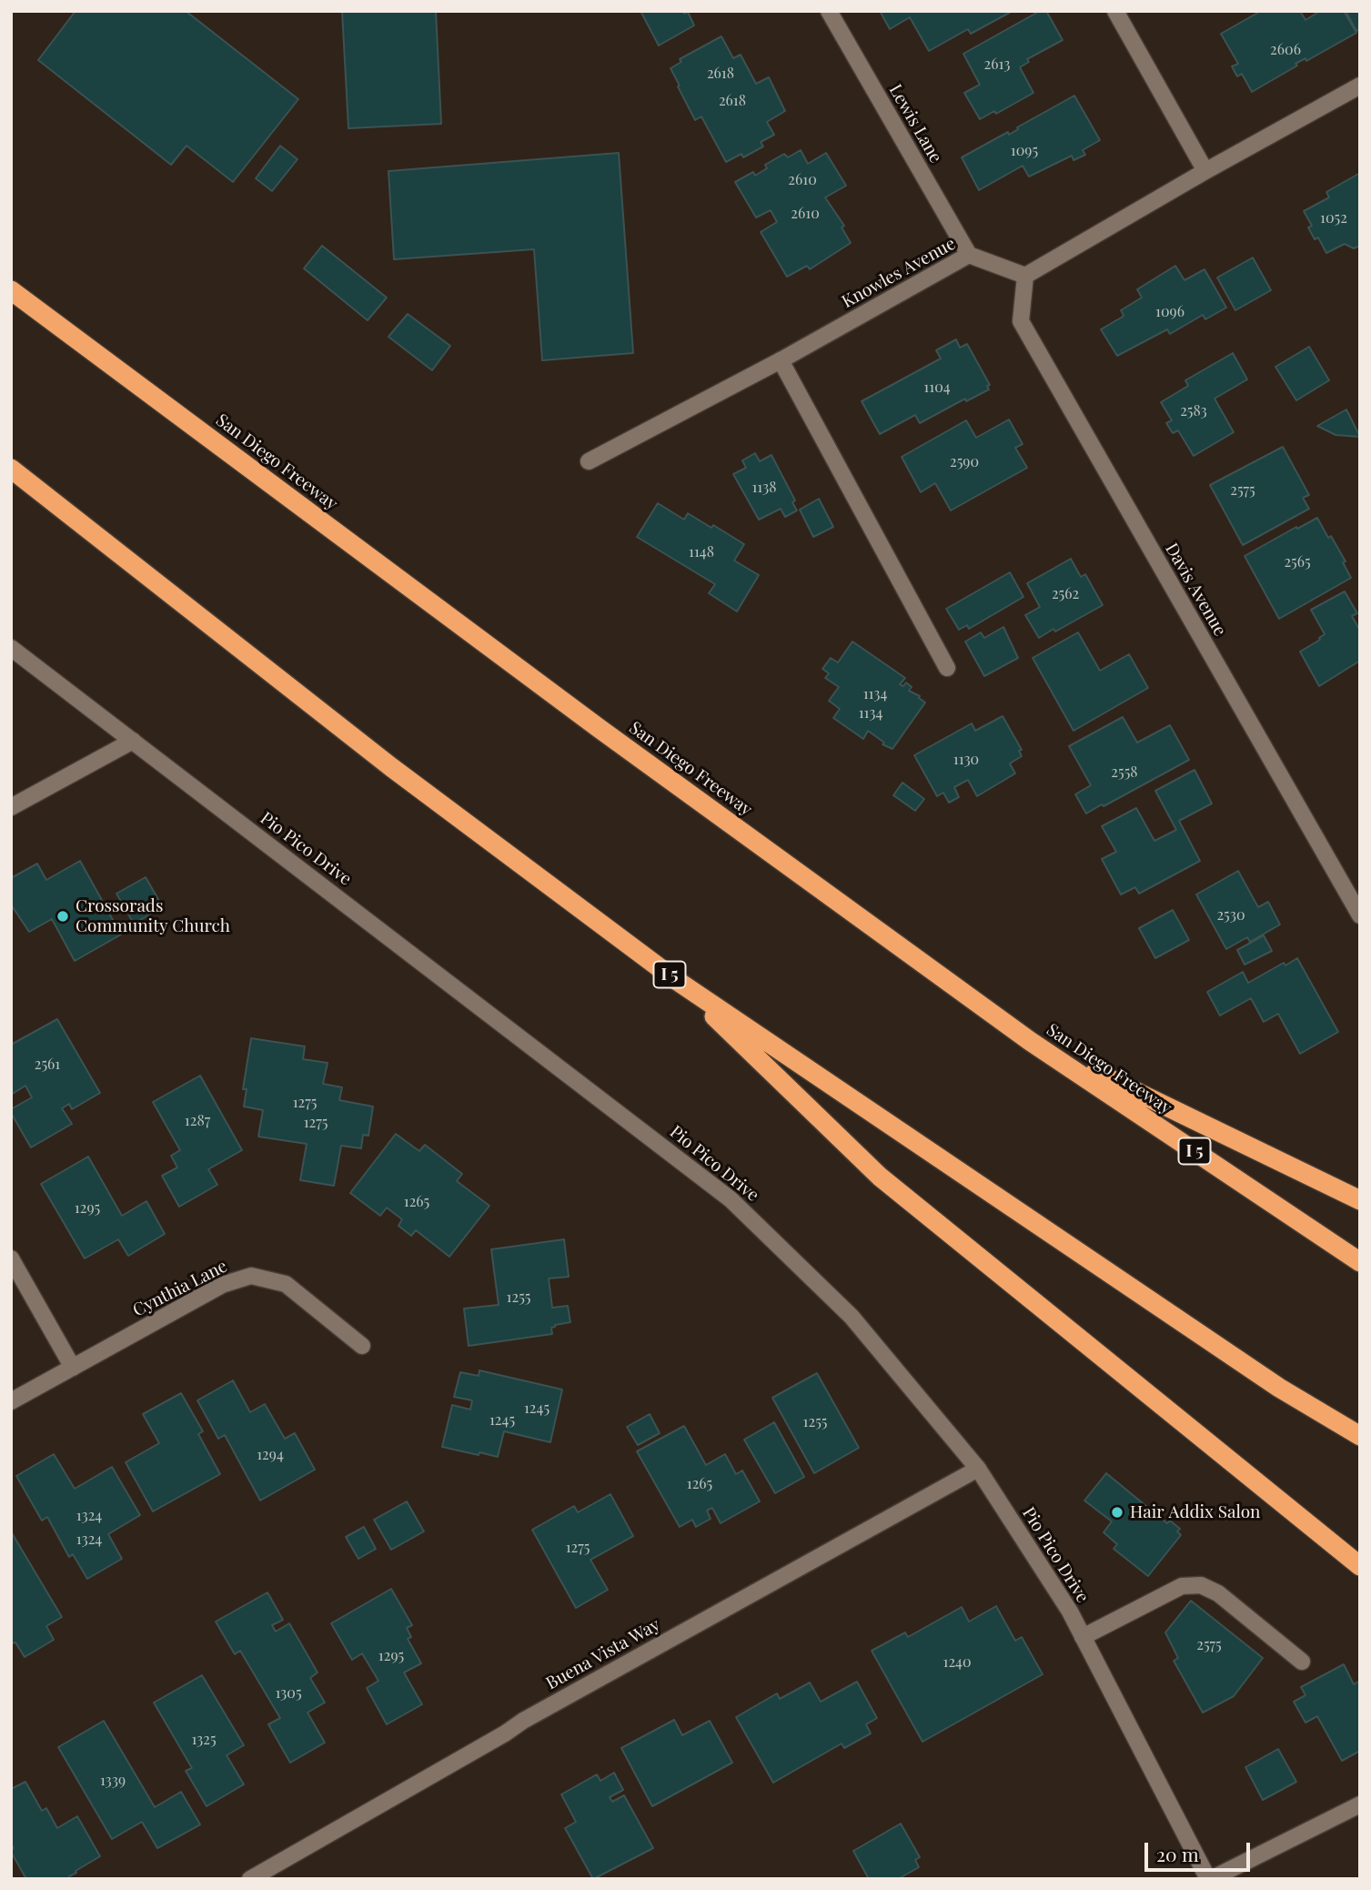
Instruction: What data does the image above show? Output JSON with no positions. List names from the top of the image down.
{
  "streets": {
    "highway": ["San Diego Freeway", "I 5"],
    "street": [
      "Lewis Lane",
      "Knowles Avenue",
      "Davis Avenue",
      "Pio Pico Drive",
      "Cynthia Lane",
      "Buena Vista Way"
    ]
  },
  "crossings": [
    ["Lewis Lane", "Knowles Avenue"],
    ["Knowles Avenue", "Davis Avenue"],
    ["Pio Pico Drive", "Buena Vista Way"]
  ],
  "places": ["Crossorads Community Church", "Hair Addix Salon"],
  "house_numbers": [
    "2606",
    "2613",
    "2618",
    "2618",
    "1095",
    "2610",
    "2610",
    "1052",
    "1096",
    "1104",
    "2583",
    "2590",
    "1138",
    "2575",
    "1148",
    "2565",
    "2562",
    "1134",
    "1134",
    "1130",
    "2558",
    "2530",
    "2561",
    "1275",
    "1287",
    "1275",
    "1265",
    "1295",
    "1255",
    "1245",
    "1245",
    "1255",
    "1294",
    "1265",
    "1324",
    "1324",
    "1275",
    "2575",
    "1295",
    "1240",
    "1305",
    "1325",
    "1339"
  ],
  "scale_bar": "20 m"
}
